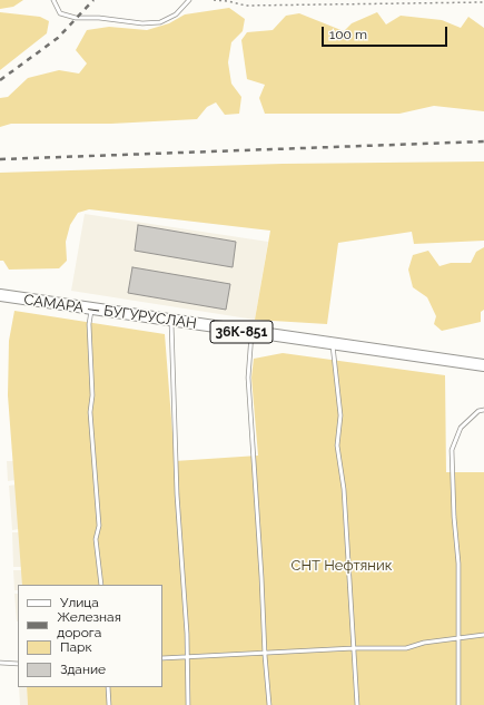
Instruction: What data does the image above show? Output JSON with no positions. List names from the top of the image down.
{
  "streets": {
    "main road": ["САМАРА — БУГУРУСЛАН", "36К-851"]
  },
  "parks": ["СНТ Нефтяник"],
  "legend": [
    "Улица",
    "Железная дорога",
    "Парк",
    "Здание"
  ],
  "scale_bar": "100 m"
}
